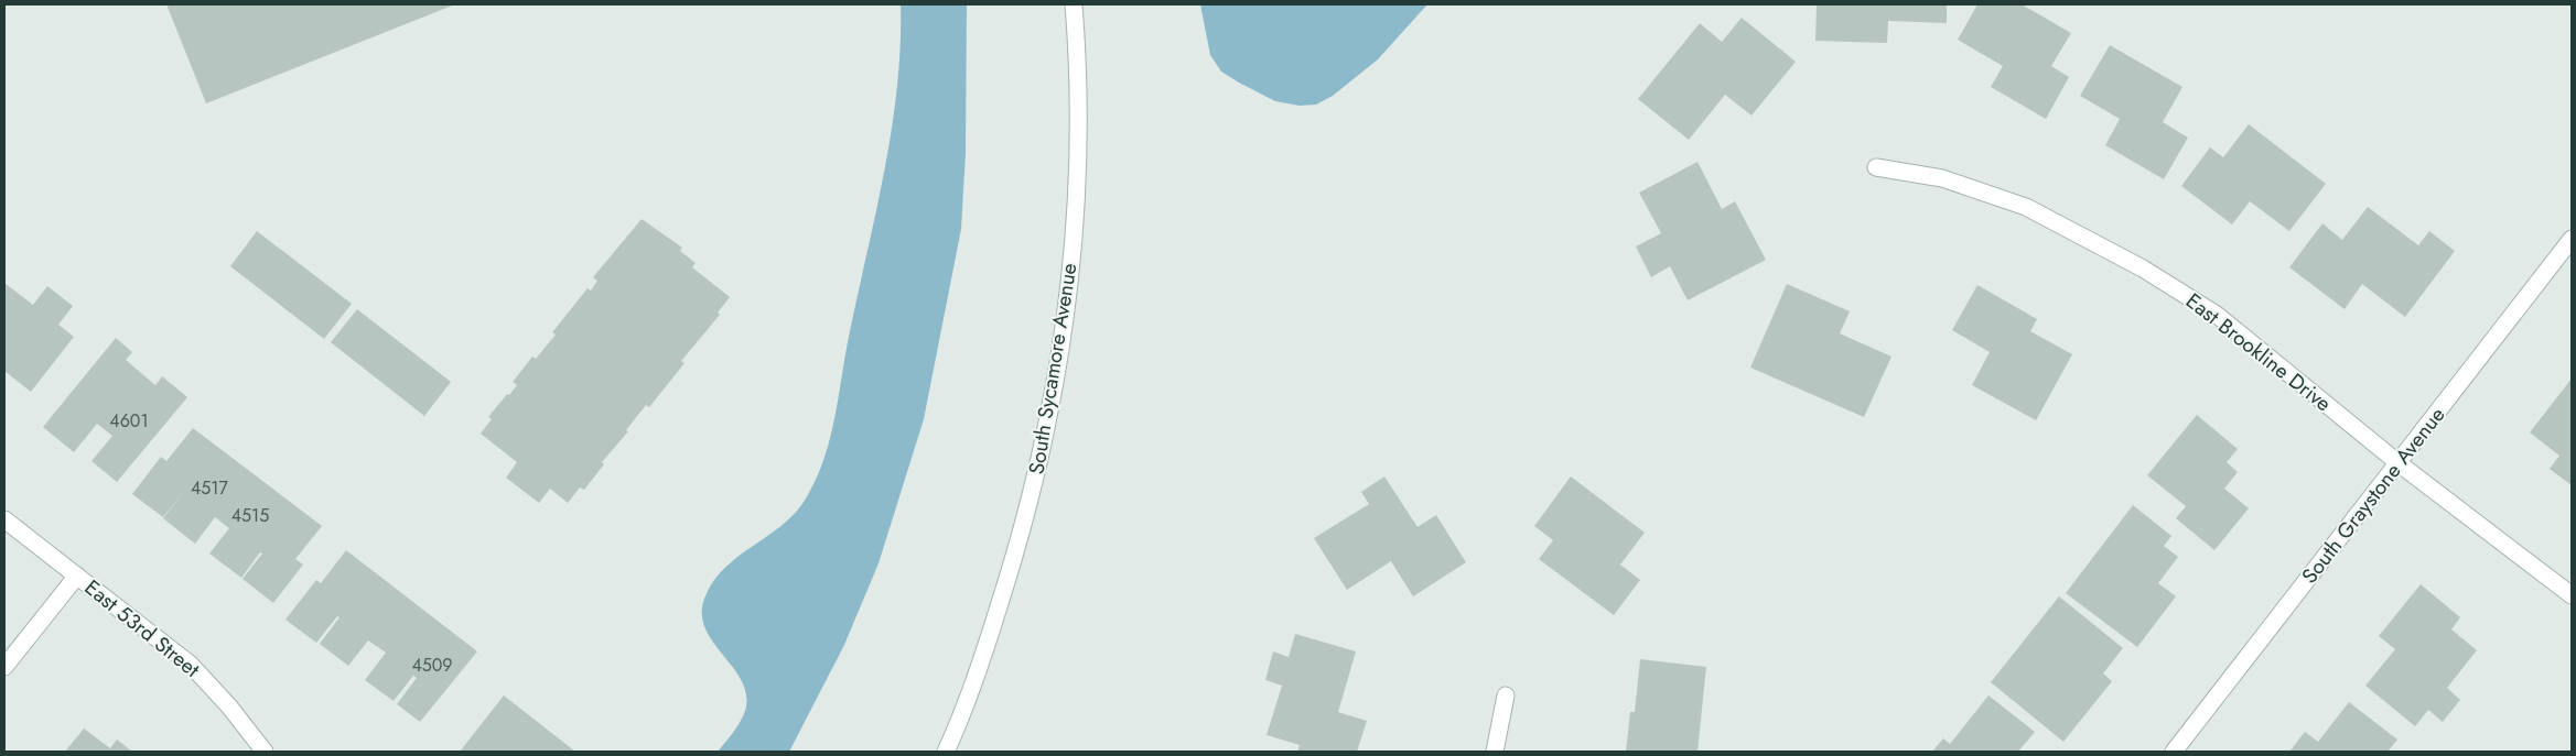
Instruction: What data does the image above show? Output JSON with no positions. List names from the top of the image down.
{
  "streets": {
    "street": [
      "East Brookline Drive",
      "South Sycamore Avenue",
      "South Graystone Avenue",
      "East 53rd Street"
    ]
  },
  "crossings": [
    ["East Brookline Drive", "South Graystone Avenue"]
  ],
  "house_numbers": [
    "4601",
    "4517",
    "4515",
    "4509"
  ]
}
